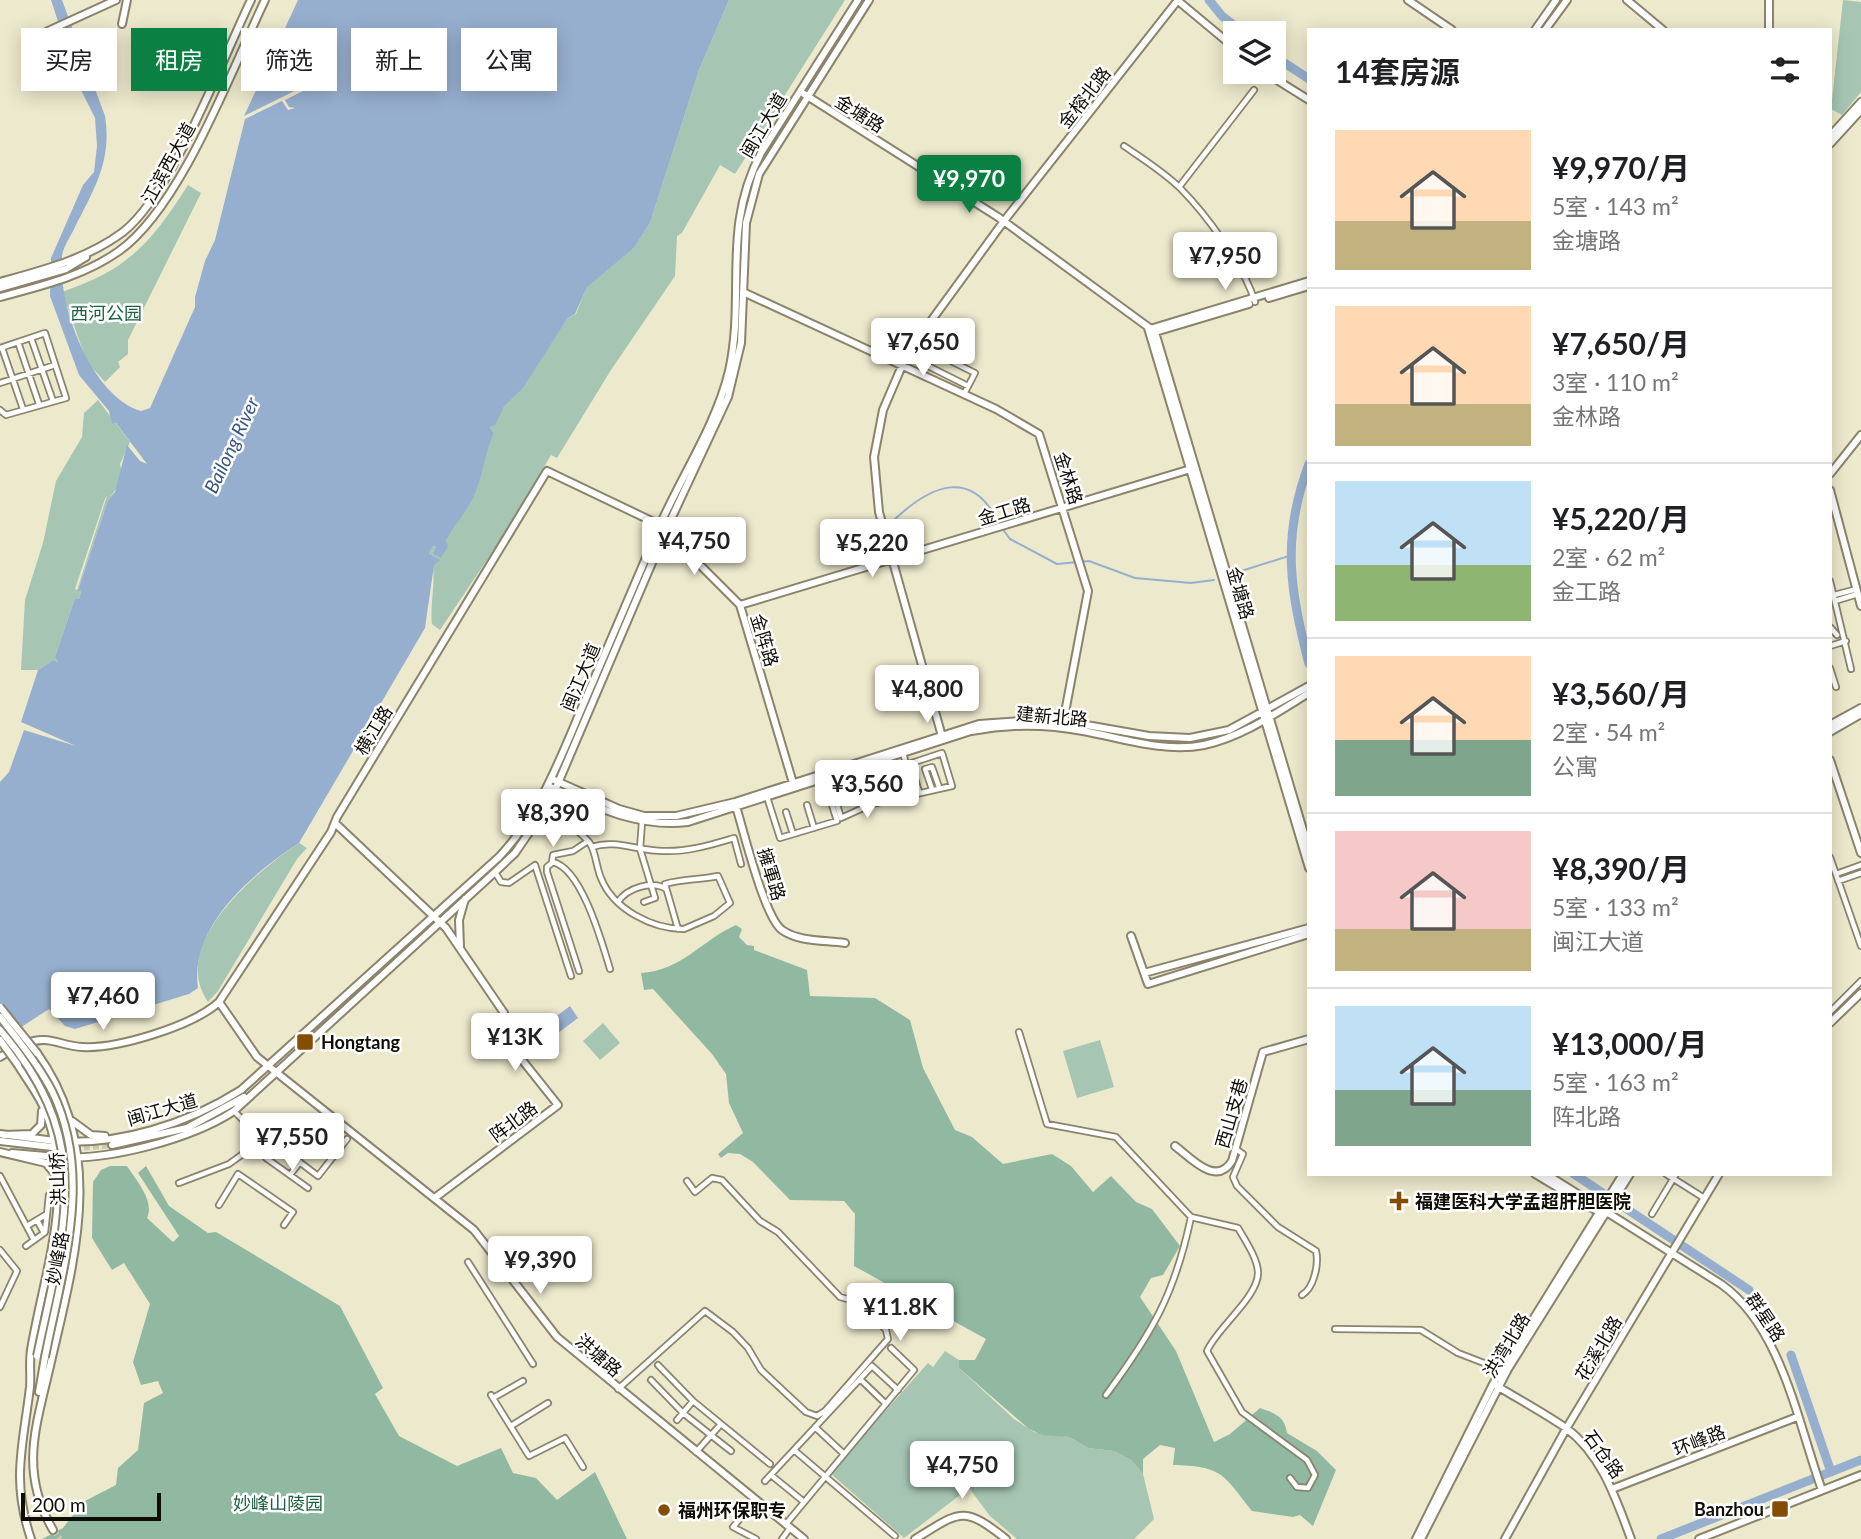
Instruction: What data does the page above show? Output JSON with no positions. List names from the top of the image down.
{
  "streets": {
    "main road": [
      "金榕北路",
      "金塘路",
      "闽江大道",
      "江滨西大道",
      "金林路",
      "金工路",
      "金阵路",
      "建新北路",
      "横江路",
      "擁軍路",
      "西山支巷",
      "阵北路",
      "洪山桥",
      "妙峰路",
      "群星路",
      "洪湾北路",
      "花溪北路",
      "洪塘路",
      "环峰路",
      "石仓路"
    ]
  },
  "crossings": [
    ["金榕北路", "金塘路"],
    ["金榕北路", "金林路"],
    ["金榕北路", "金工路"],
    ["金榕北路", "建新北路"],
    ["金塘路", "闽江大道"],
    ["金塘路", "金工路"],
    ["金塘路", "建新北路"],
    ["闽江大道", "金林路"],
    ["闽江大道", "金阵路"],
    ["闽江大道", "建新北路"],
    ["闽江大道", "阵北路"],
    ["闽江大道", "妙峰路"],
    ["闽江大道", "洪塘路"],
    ["金林路", "金工路"],
    ["金林路", "建新北路"],
    ["金工路", "金阵路"],
    ["金阵路", "建新北路"],
    ["金阵路", "横江路"],
    ["建新北路", "擁軍路"],
    ["横江路", "阵北路"],
    ["横江路", "洪塘路"],
    ["阵北路", "洪塘路"],
    ["群星路", "洪湾北路"],
    ["群星路", "花溪北路"],
    ["群星路", "环峰路"],
    ["洪湾北路", "石仓路"],
    ["花溪北路", "石仓路"],
    ["环峰路", "石仓路"]
  ],
  "water": ["Bailong River"],
  "parks": ["西河公园", "妙峰山陵园"],
  "places": {
    "transit": ["Hongtang", "Banzhou"],
    "health": ["福建医科大学孟超肝胆医院"],
    "other": ["福州环保职专"]
  },
  "scale_bar": "200 m",
  "page": {
    "chip": [
      "买房",
      "租房",
      "筛选",
      "新上",
      "公寓"
    ],
    "heading": "14套房源",
    "list": [
      {
        "name": "¥9,970/月",
        "note": "5室 · 143 m² · 金塘路"
      },
      {
        "name": "¥7,650/月",
        "note": "3室 · 110 m² · 金林路"
      },
      {
        "name": "¥5,220/月",
        "note": "2室 · 62 m² · 金工路"
      },
      {
        "name": "¥3,560/月",
        "note": "2室 · 54 m² · 公寓"
      },
      {
        "name": "¥8,390/月",
        "note": "5室 · 133 m² · 闽江大道"
      },
      {
        "name": "¥13,000/月",
        "note": "5室 · 163 m² · 阵北路"
      }
    ],
    "price": [
      "¥9,970",
      "¥7,950",
      "¥7,650",
      "¥4,750",
      "¥5,220",
      "¥4,800",
      "¥3,560",
      "¥8,390",
      "¥7,460",
      "¥13K",
      "¥7,550",
      "¥9,390",
      "¥11.8K",
      "¥4,750"
    ],
    "scale": "200 m"
  }
}
